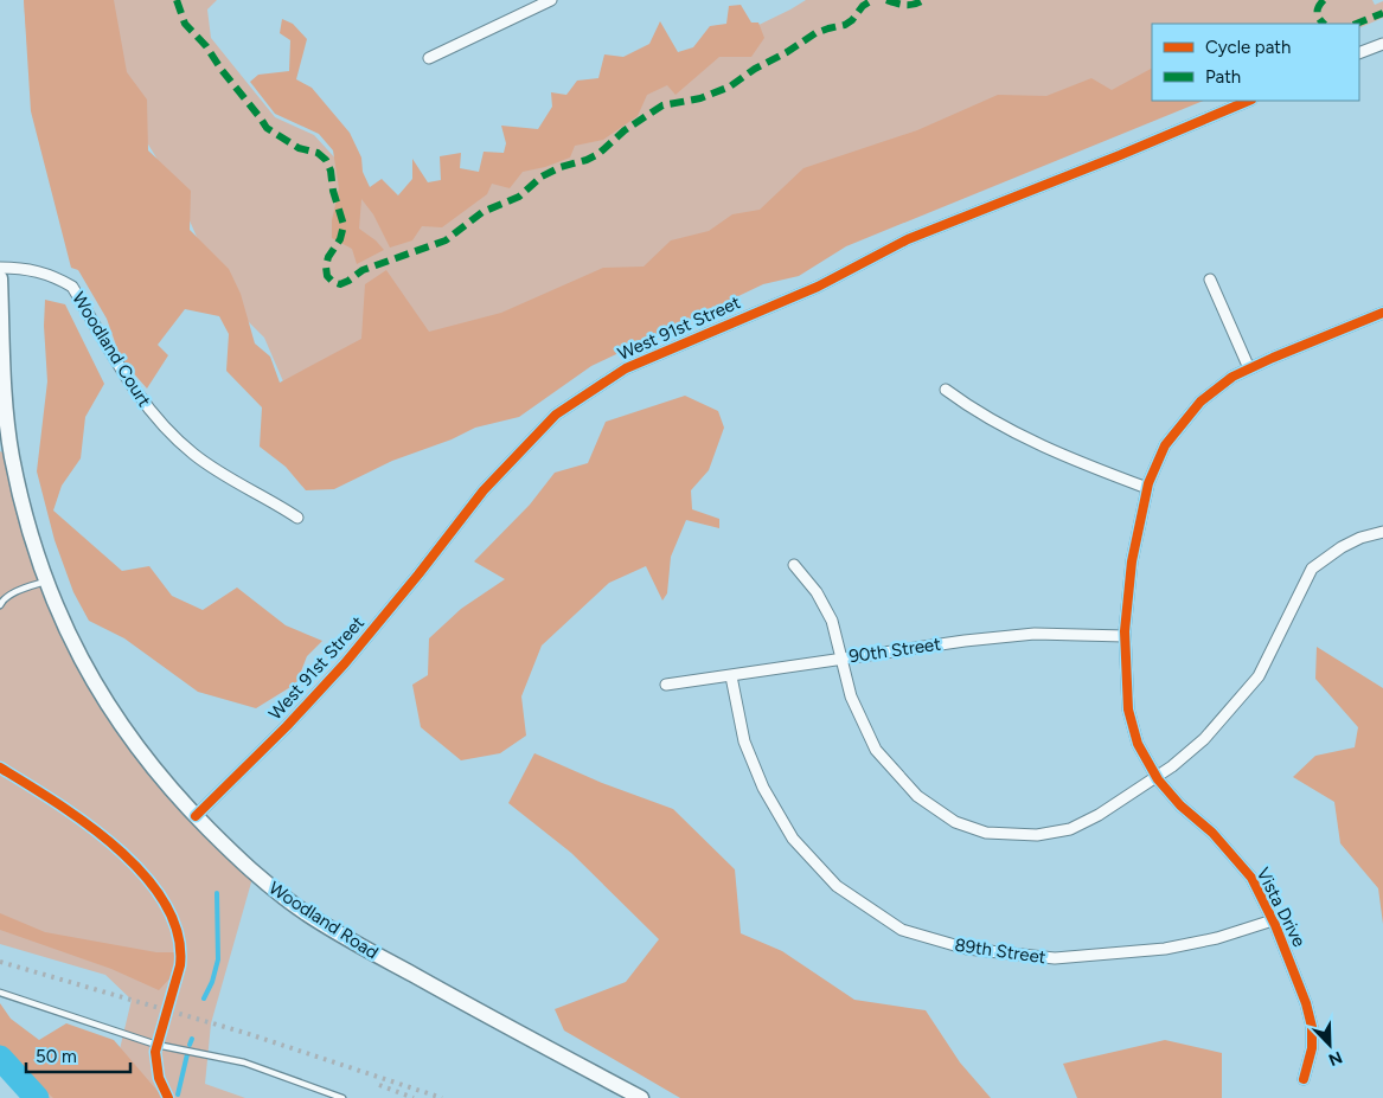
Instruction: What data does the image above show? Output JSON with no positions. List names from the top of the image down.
{
  "streets": {
    "main road": ["Woodland Road"],
    "street": [
      "West 91st Street",
      "Woodland Court",
      "90th Street",
      "Vista Drive",
      "89th Street"
    ]
  },
  "crossings": [
    ["West 91st Street", "Woodland Road"],
    ["90th Street", "Vista Drive"],
    ["90th Street", "89th Street"],
    ["Vista Drive", "89th Street"]
  ],
  "legend": ["Cycle path", "Path"],
  "scale_bar": "50 m",
  "north": "bottom right"
}
